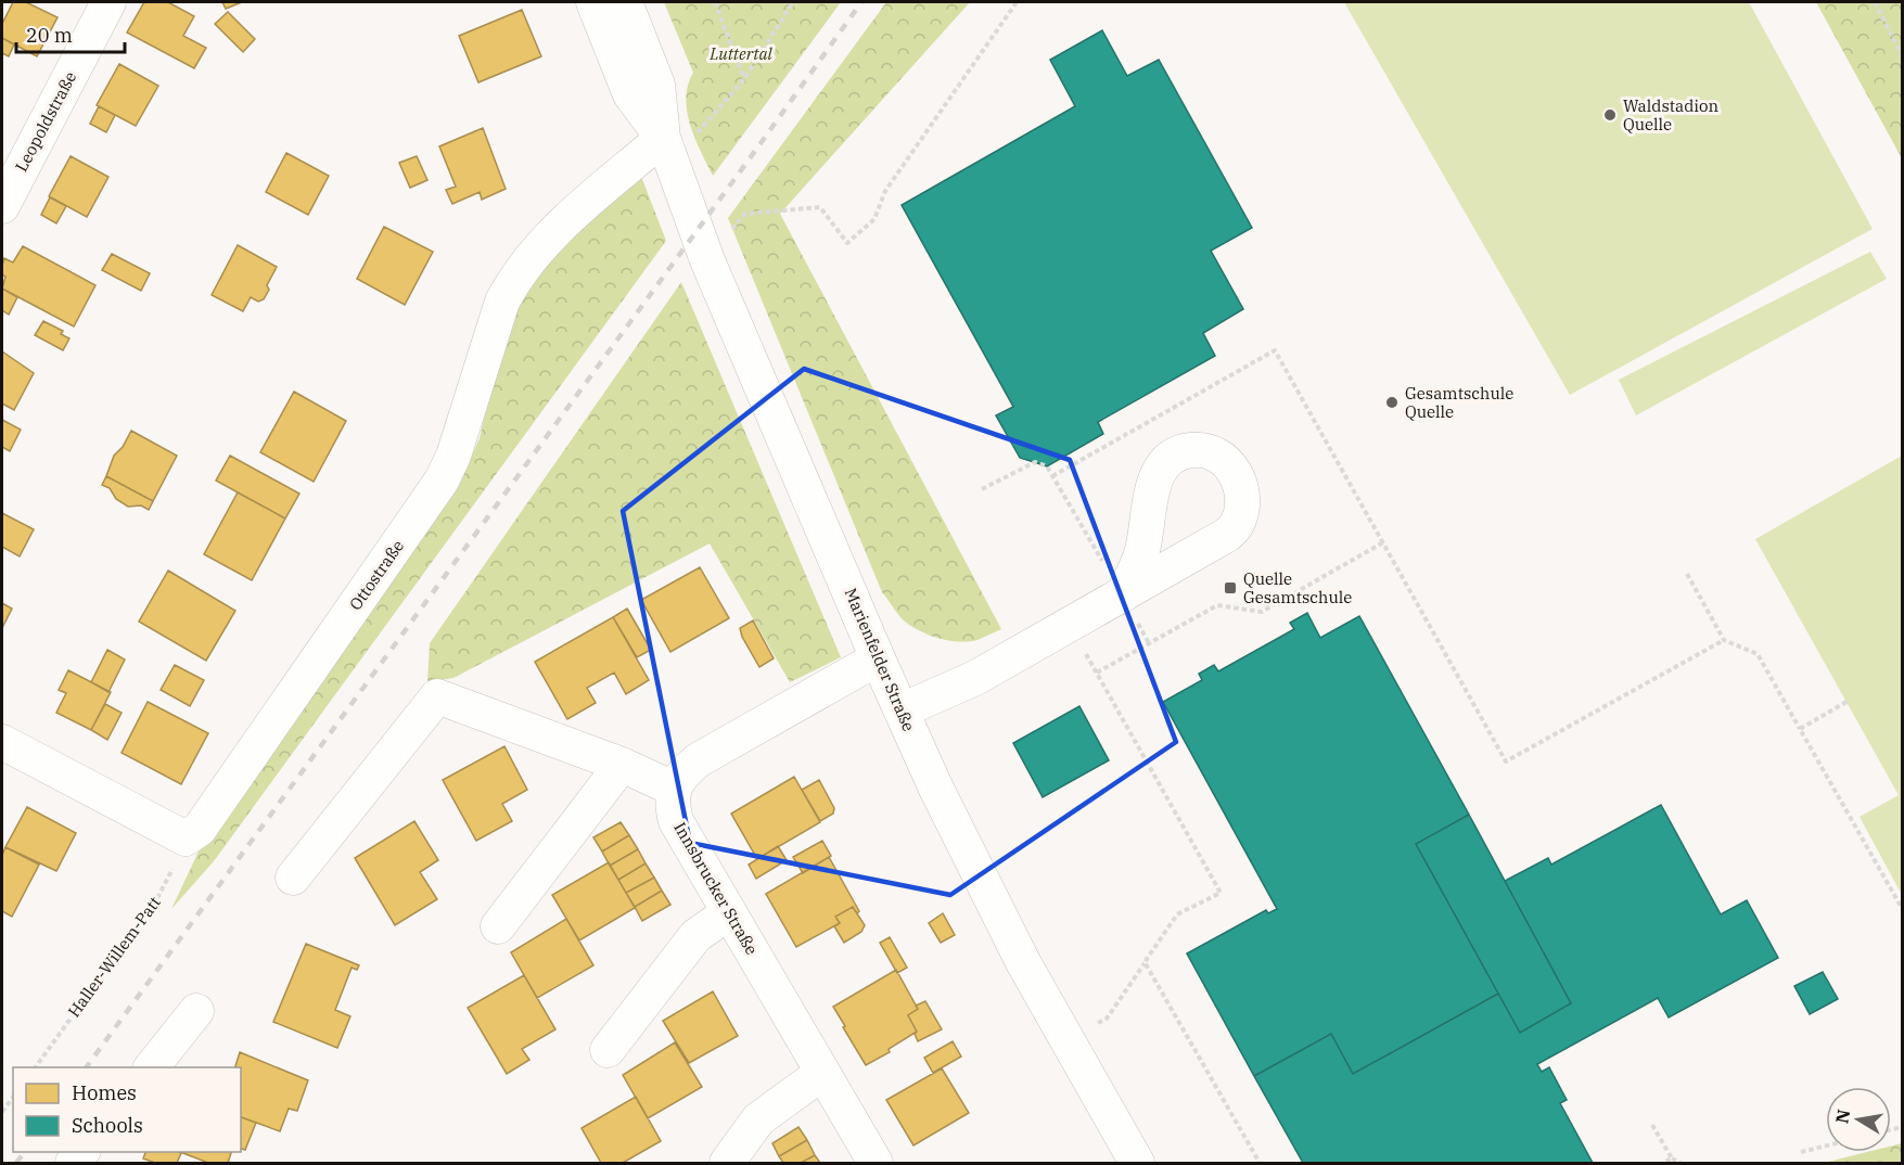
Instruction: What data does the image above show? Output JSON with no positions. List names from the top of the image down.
{
  "streets": {
    "street": [
      "Leopoldstraße",
      "Ottostraße",
      "Marienfelder Straße",
      "Innsbrucker Straße"
    ],
    "path": ["Haller-Willem-Patt"]
  },
  "crossings": [
    ["Ottostraße", "Marienfelder Straße"],
    ["Ottostraße", "Haller-Willem-Patt"]
  ],
  "parks": ["Luttertal"],
  "places": {
    "other": ["Waldstadion Quelle", "Gesamtschule Quelle"],
    "transit": ["Quelle Gesamtschule"]
  },
  "legend": ["Homes", "Schools"],
  "scale_bar": "20 m",
  "north": "left"
}
